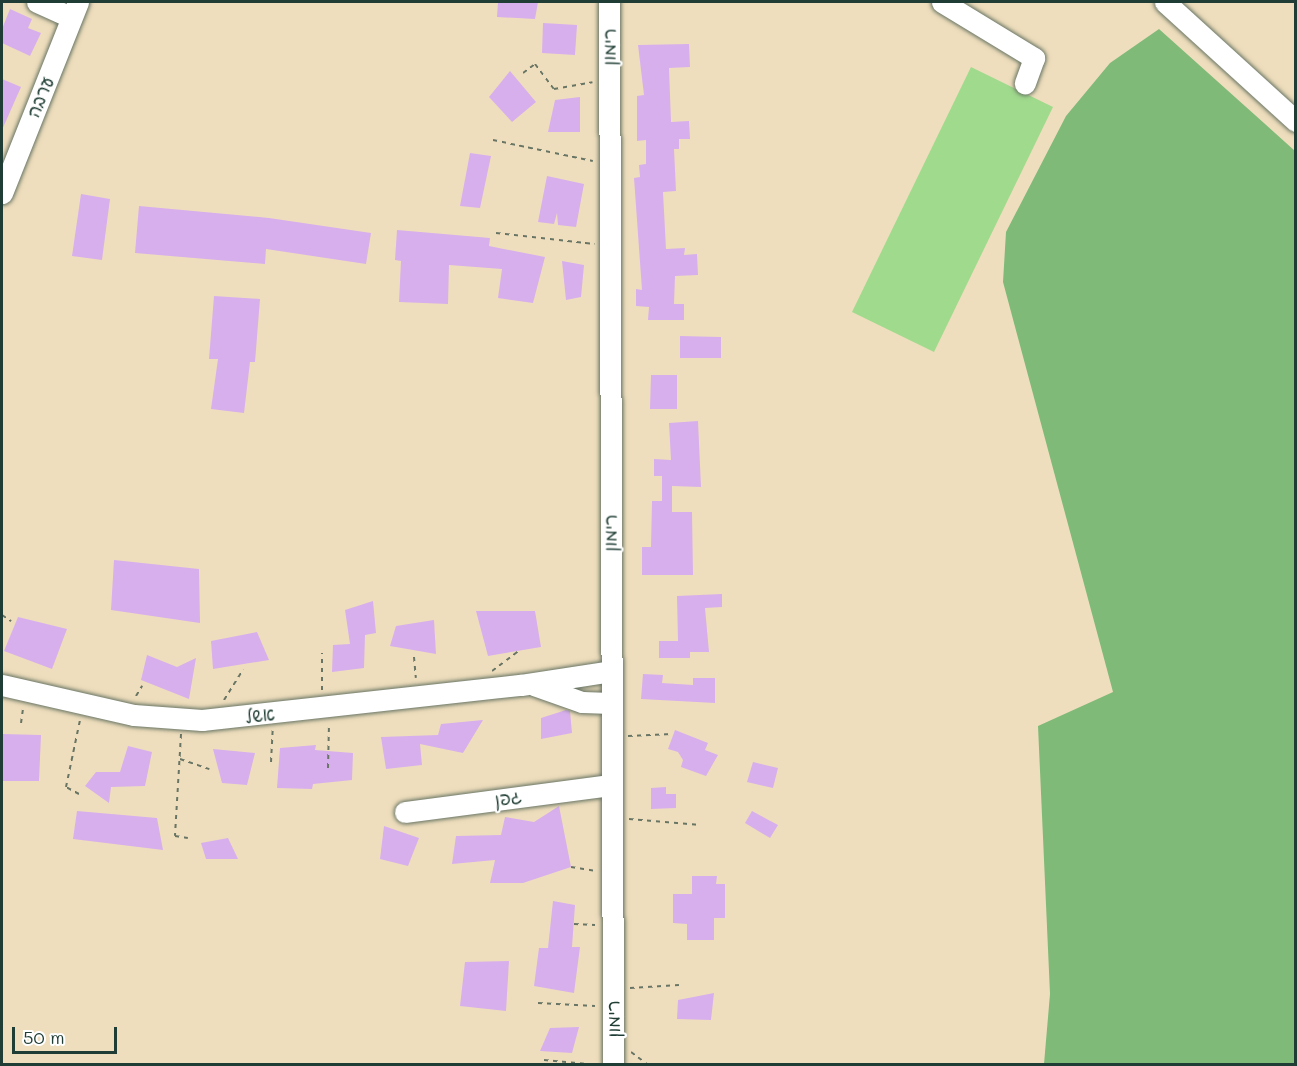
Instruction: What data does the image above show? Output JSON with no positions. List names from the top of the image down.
{
  "streets": {
    "street": [
      "רימון",
      "ערבה",
      "אשל",
      "גפן"
    ]
  },
  "crossings": [
    ["רימון", "אשל"],
    ["רימון", "גפן"]
  ],
  "scale_bar": "50 m"
}
